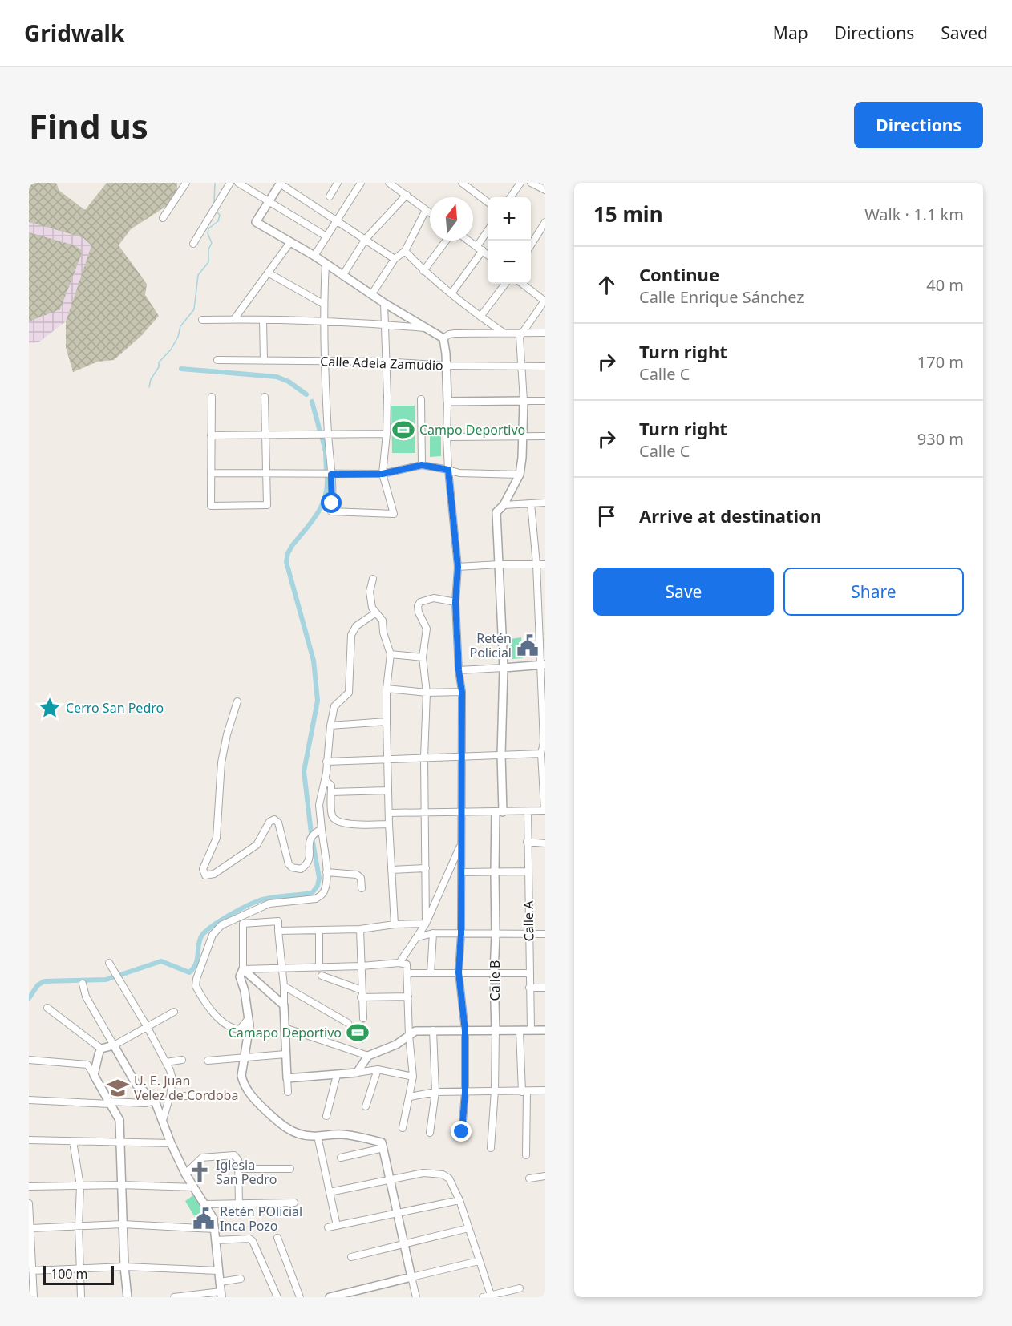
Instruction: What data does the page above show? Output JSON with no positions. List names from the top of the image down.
{
  "streets": {
    "street": ["Calle Adela Zamudio", "Calle A", "Calle B"]
  },
  "places": {
    "sports": ["Campo Deportivo", "Camapo Deportivo"],
    "public building": ["Retén Policial", "Retén POlicial Inca Pozo"],
    "place": ["Cerro San Pedro"],
    "school or university": ["U. E. Juan Velez de Cordoba"],
    "church": ["Iglesia San Pedro"]
  },
  "scale_bar": "100 m",
  "north": "top",
  "page": {
    "header": "Gridwalk",
    "nav": ["Map", "Directions", "Saved"],
    "buttons": [
      "Directions",
      ["Save", "Share"]
    ],
    "title": "Find us",
    "heading": ["15 min", "Walk · 1.1 km"],
    "map_buttons": ["+", "−"],
    "list": [
      ["Continue", "Calle Enrique Sánchez", "40 m"],
      ["Turn right", "Calle C", "170 m"],
      ["Turn right", "Calle C", "930 m"],
      "Arrive at destination"
    ],
    "scale": "100 m"
  }
}
